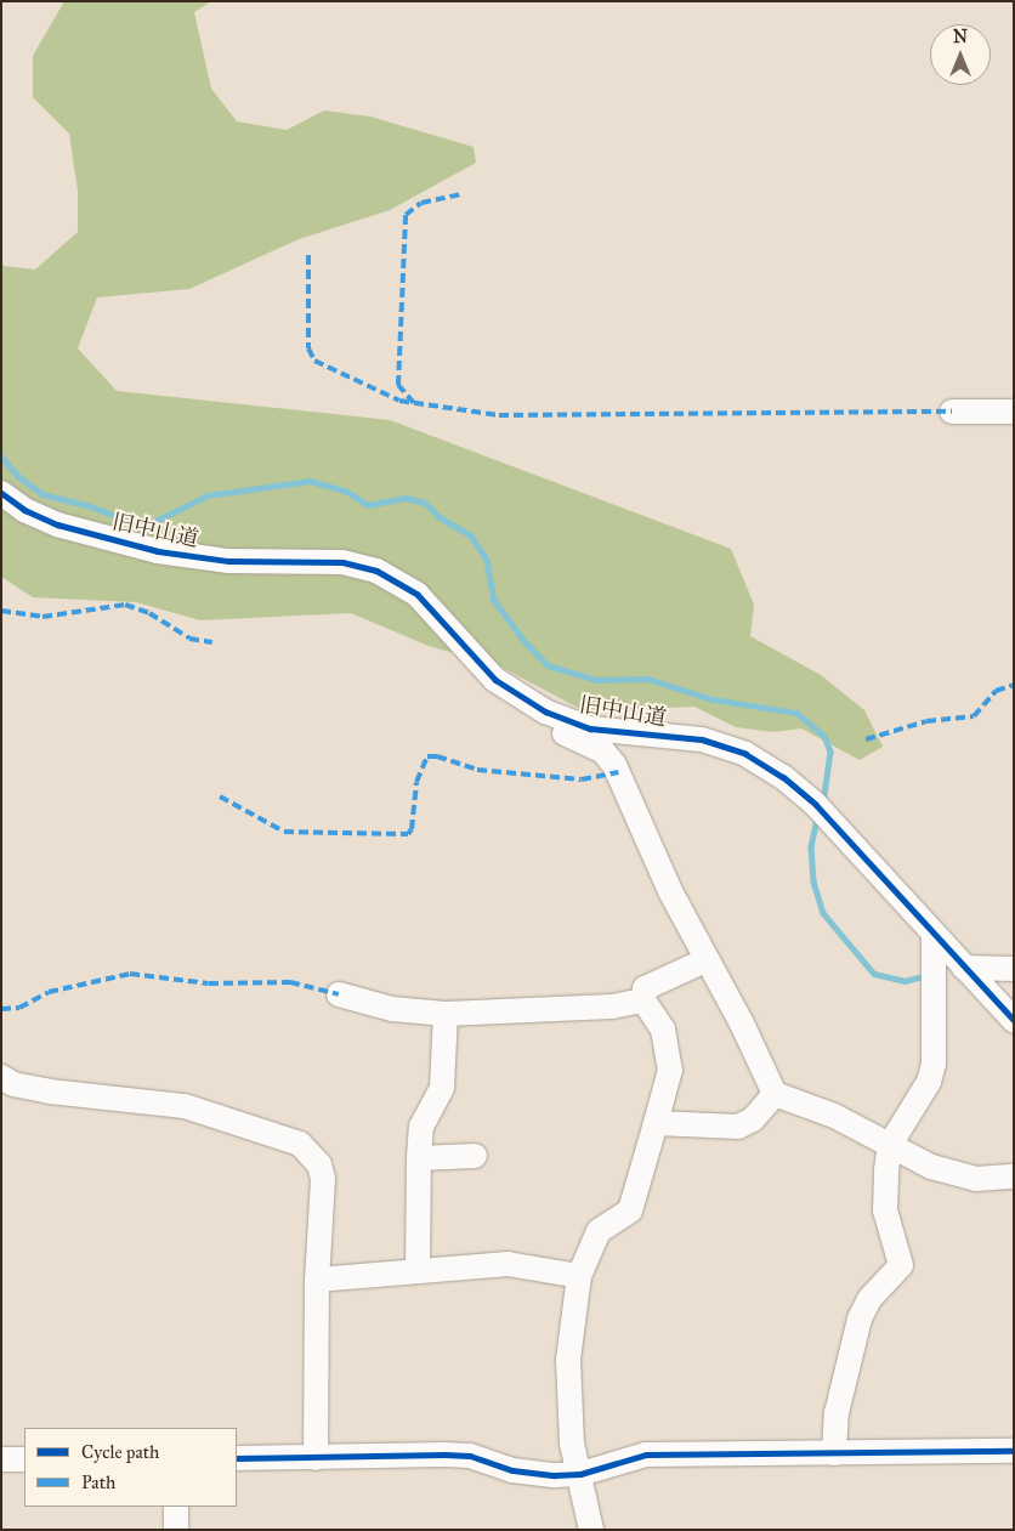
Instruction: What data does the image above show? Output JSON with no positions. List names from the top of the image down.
{
  "streets": {
    "street": ["旧中山道"]
  },
  "legend": ["Cycle path", "Path"],
  "north": "top"
}
